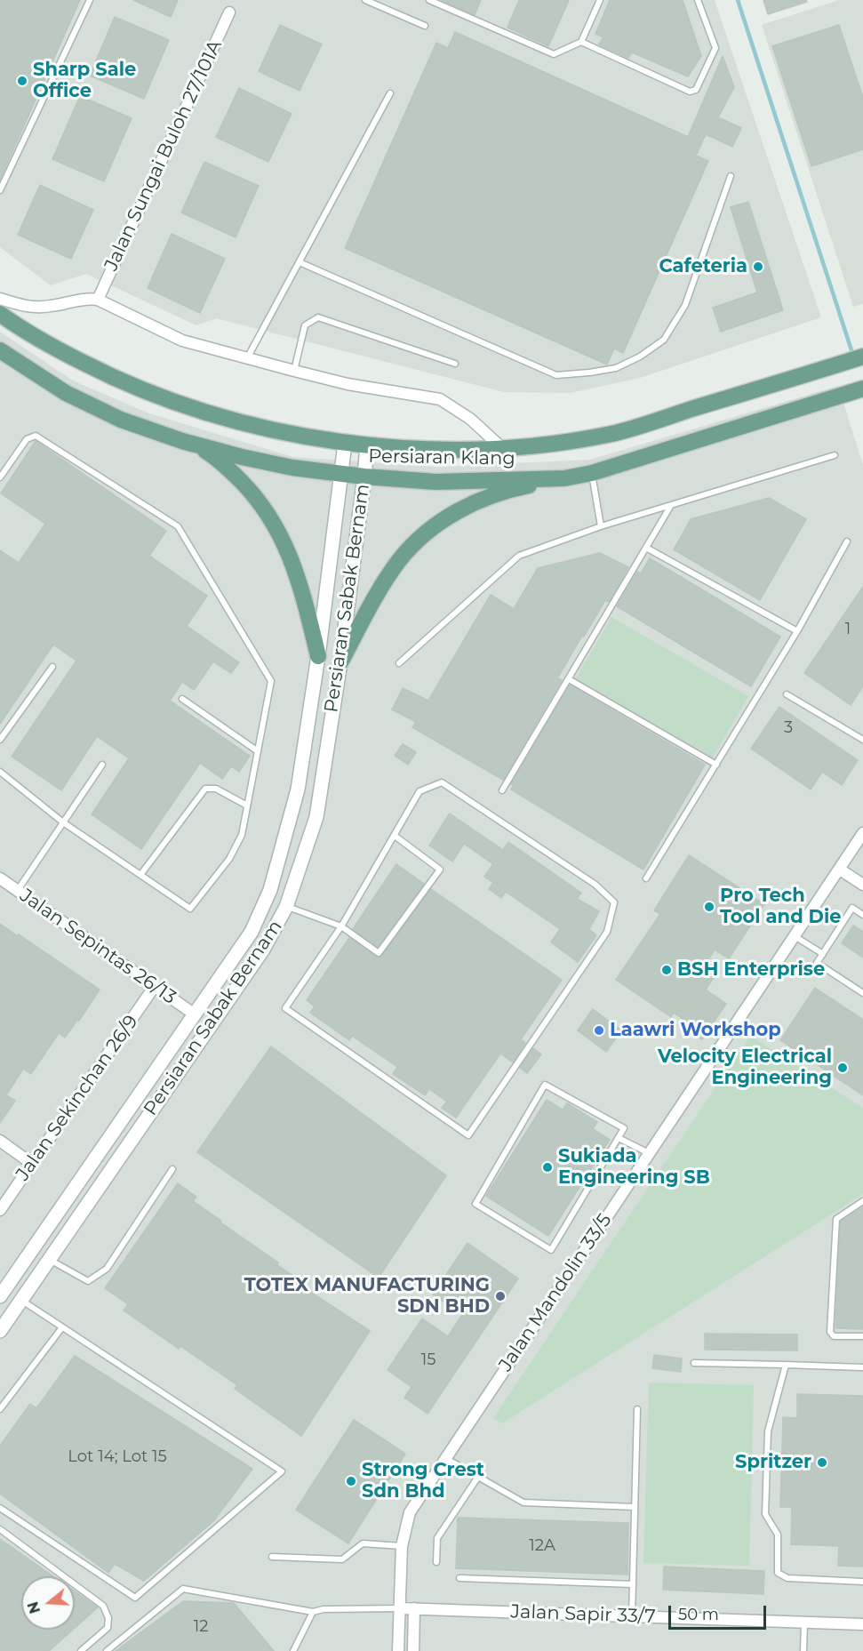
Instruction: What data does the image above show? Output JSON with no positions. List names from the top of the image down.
{
  "streets": {
    "main road": ["Persiaran Klang"],
    "street": [
      "Jalan Sungai Buloh 27/101A",
      "Persiaran Sabak Bernam",
      "Jalan Sepintas 26/13",
      "Jalan Sekinchan 26/9",
      "Jalan Mandolin 33/5",
      "Jalan Sapir 33/7"
    ]
  },
  "crossings": [
    ["Persiaran Klang", "Persiaran Sabak Bernam"],
    ["Persiaran Sabak Bernam", "Jalan Sepintas 26/13"],
    ["Jalan Sepintas 26/13", "Jalan Sekinchan 26/9"],
    ["Jalan Mandolin 33/5", "Jalan Sapir 33/7"]
  ],
  "places": [
    "Sharp Sale Office",
    "Cafeteria",
    "Pro Tech Tool and Die",
    "BSH Enterprise",
    "Laawri Workshop",
    "Velocity Electrical Engineering",
    "Sukiada Engineering SB",
    "TOTEX MANUFACTURING SDN BHD",
    "Spritzer",
    "Strong Crest Sdn Bhd"
  ],
  "house_numbers": [
    "1",
    "3",
    "15",
    "Lot 14; Lot 15",
    "12A",
    "12"
  ],
  "scale_bar": "50 m",
  "north": "left"
}
